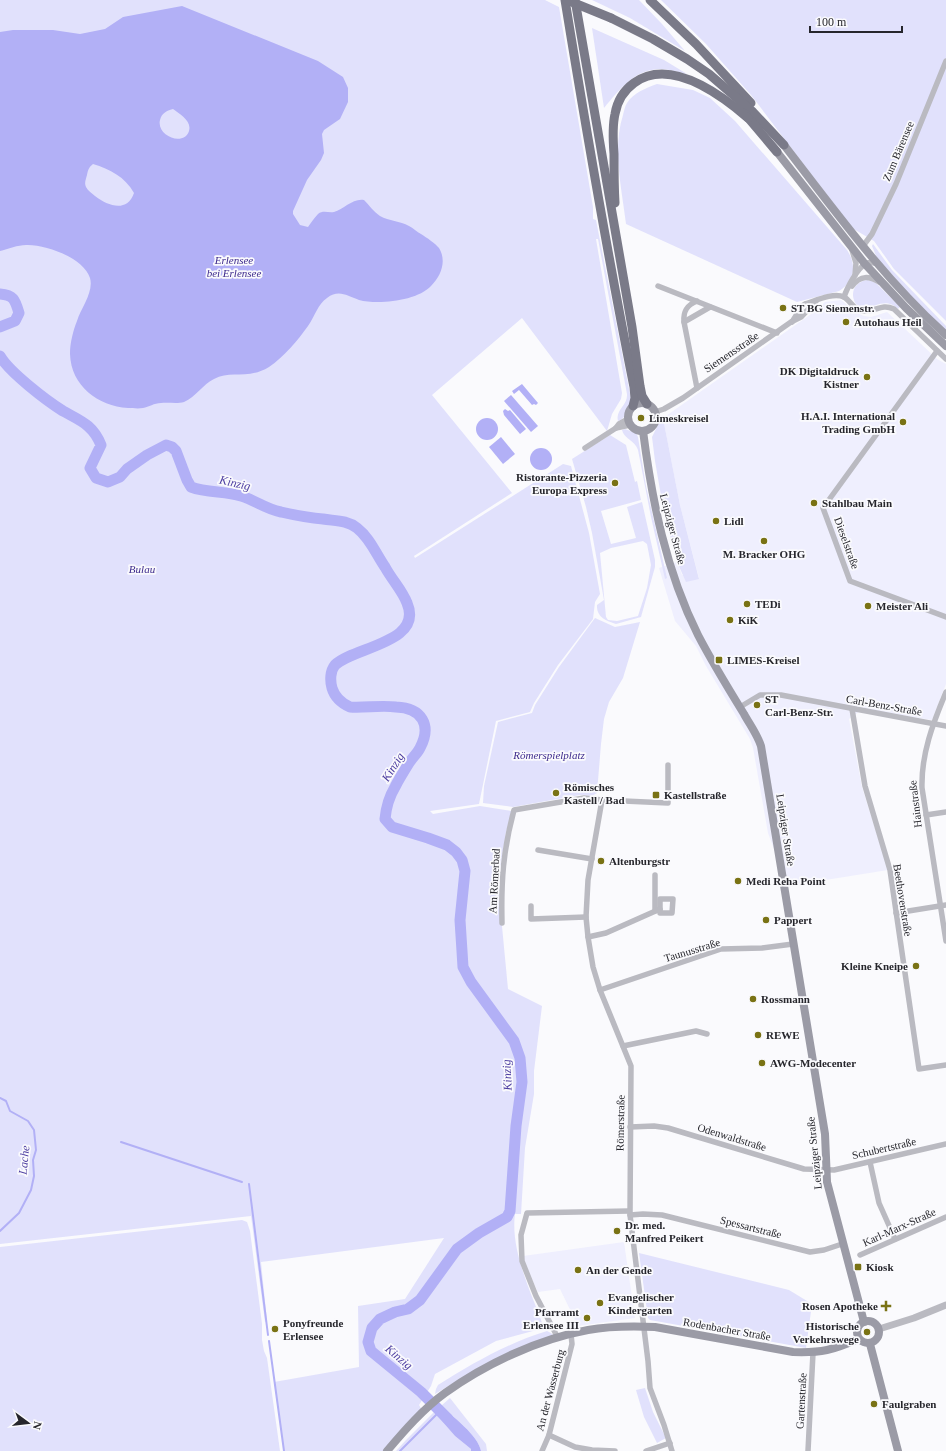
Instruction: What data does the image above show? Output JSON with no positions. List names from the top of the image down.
{
  "streets": {
    "main road": ["Leipziger Straße", "Rodenbacher Straße"],
    "street": [
      "Zum Bärensee",
      "Siemensstraße",
      "Dieselstraße",
      "Carl-Benz-Straße",
      "Hainstraße",
      "Am Römerbad",
      "Beethovenstraße",
      "Taunusstraße",
      "Römerstraße",
      "Odenwaldstraße",
      "Schubertstraße",
      "Spessartstraße",
      "Karl-Marx-Straße",
      "An der Wasserburg",
      "Gartenstraße"
    ]
  },
  "crossings": [
    ["Siemensstraße", "Leipziger Straße"],
    ["Leipziger Straße", "Carl-Benz-Straße"],
    ["Leipziger Straße", "Taunusstraße"],
    ["Leipziger Straße", "Odenwaldstraße"],
    ["Leipziger Straße", "Schubertstraße"],
    ["Leipziger Straße", "Spessartstraße"],
    ["Leipziger Straße", "Rodenbacher Straße"],
    ["Carl-Benz-Straße", "Hainstraße"],
    ["Carl-Benz-Straße", "Beethovenstraße"],
    ["Am Römerbad", "Römerstraße"],
    ["Taunusstraße", "Römerstraße"],
    ["Römerstraße", "Odenwaldstraße"],
    ["Römerstraße", "Spessartstraße"],
    ["Römerstraße", "Rodenbacher Straße"],
    ["Odenwaldstraße", "Schubertstraße"],
    ["Rodenbacher Straße", "An der Wasserburg"],
    ["Rodenbacher Straße", "Gartenstraße"]
  ],
  "water": ["Kinzig", "Lache"],
  "parks": ["Erlensee bei Erlensee", "Bulau", "Römerspielplatz"],
  "places": {
    "other": [
      "ST BG Siemenstr.",
      "Autohaus Heil",
      "DK Digitaldruck Kistner",
      "Limeskreisel",
      "H.A.I. International Trading GmbH",
      "Ristorante-Pizzeria Europa Express",
      "Stahlbau Main",
      "Lidl",
      "M. Bracker OHG",
      "TEDi",
      "Meister Ali",
      "KiK",
      "ST Carl-Benz-Str.",
      "Römisches Kastell / Bad",
      "Altenburgstr",
      "Medi Reha Point",
      "Pappert",
      "Kleine Kneipe",
      "Rossmann",
      "REWE",
      "AWG-Modecenter",
      "Dr. med. Manfred Peikert",
      "An der Gende",
      "Evangelischer Kindergarten",
      "Pfarramt Erlensee III",
      "Ponyfreunde Erlensee",
      "Historische Verkehrswege",
      "Faulgraben"
    ],
    "transit": ["LIMES-Kreisel", "Kastellstraße", "Kiosk"],
    "health": ["Rosen Apotheke"]
  },
  "scale_bar": "100 m",
  "north": "right"
}
